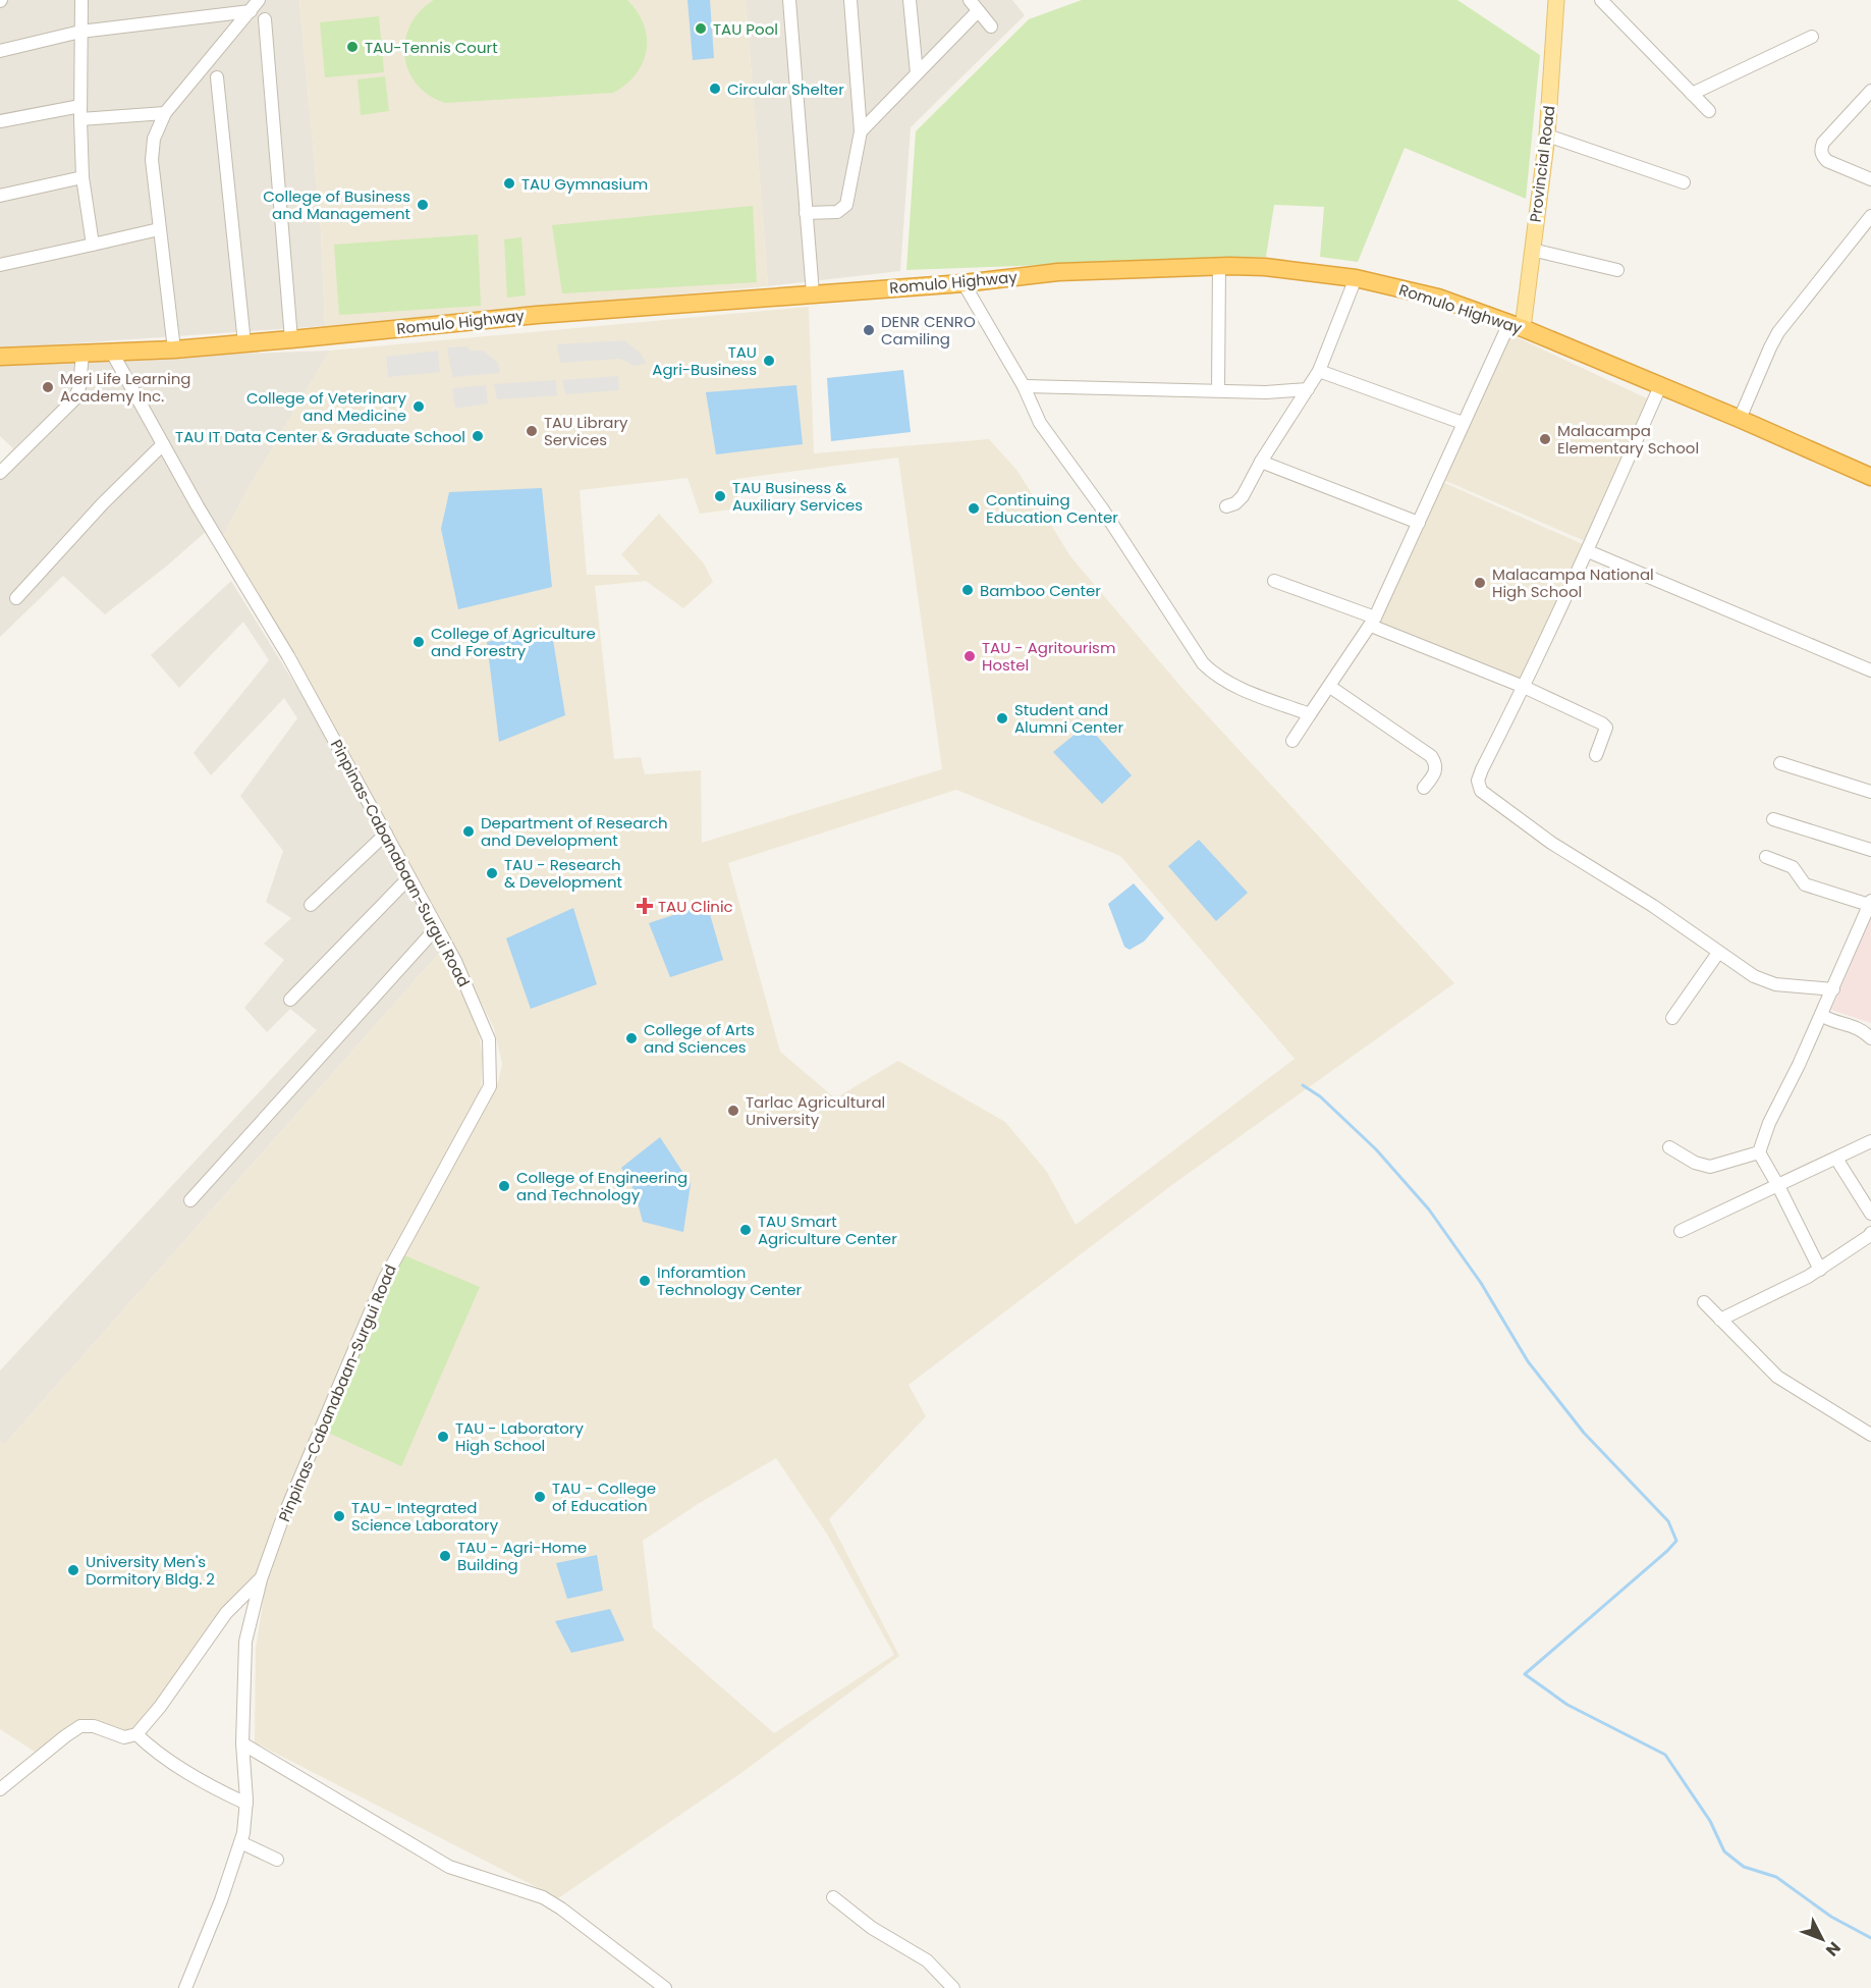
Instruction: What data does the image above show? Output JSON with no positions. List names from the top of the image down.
{
  "streets": {
    "highway": ["Romulo Highway"],
    "main road": ["Provincial Road"],
    "street": ["Pinpinas-Cabanabaan-Surgui Road"]
  },
  "crossings": [
    ["Provincial Road", "Romulo Highway"],
    ["Romulo Highway", "Pinpinas-Cabanabaan-Surgui Road"]
  ],
  "places": {
    "other": [
      "TAU Pool",
      "TAU-Tennis Court",
      "Circular Shelter",
      "TAU Gymnasium",
      "College of Business and Management",
      "DENR CENRO Camiling",
      "TAU Agri-Business",
      "Meri Life Learning Academy Inc.",
      "College of Veterinary and Medicine",
      "TAU Library Services",
      "TAU IT Data Center & Graduate School",
      "Malacampa Elementary School",
      "TAU Business & Auxiliary Services",
      "Continuing Education Center",
      "Malacampa National High School",
      "Bamboo Center",
      "College of Agriculture and Forestry",
      "TAU - Agritourism Hostel",
      "Student and Alumni Center",
      "Department of Research and Development",
      "TAU - Research & Development",
      "College of Arts and Sciences",
      "Tarlac Agricultural University",
      "College of Engineering and Technology",
      "TAU Smart Agriculture Center",
      "Inforamtion Technology Center",
      "TAU - Laboratory High School",
      "TAU - College of Education",
      "TAU - Integrated Science Laboratory",
      "TAU - Agri-Home Building",
      "University Men's Dormitory Bldg. 2"
    ],
    "health": ["TAU Clinic"]
  },
  "north": "bottom right"
}
